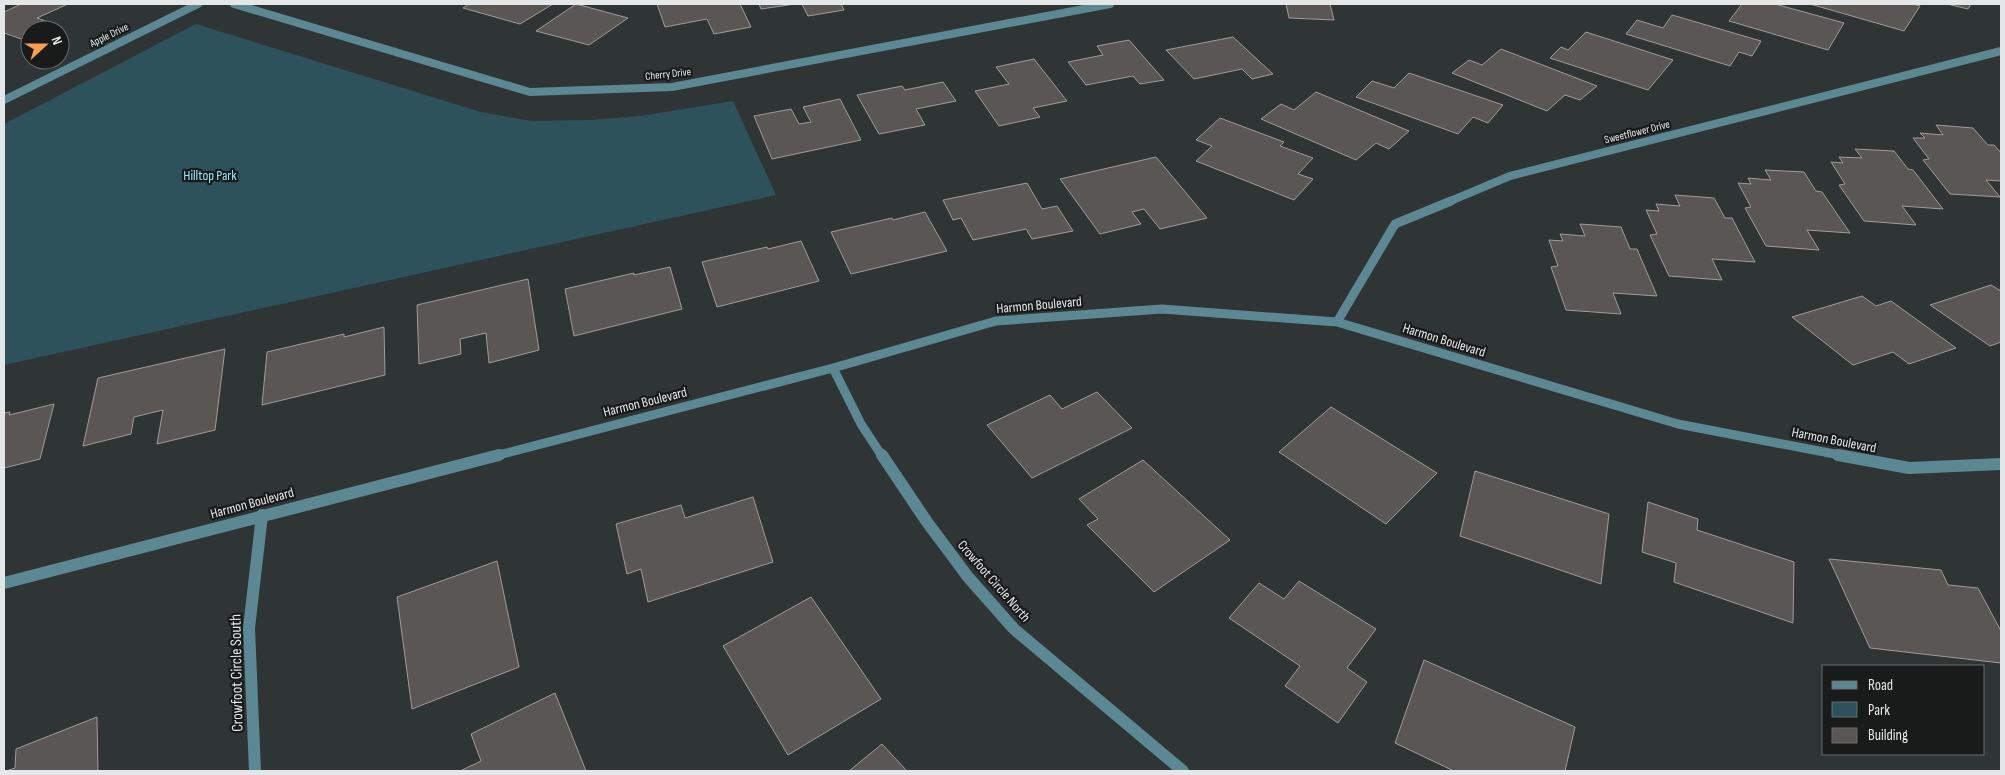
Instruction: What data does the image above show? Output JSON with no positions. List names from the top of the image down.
{
  "streets": {
    "street": [
      "Apple Drive",
      "Cherry Drive",
      "Sweetflower Drive",
      "Harmon Boulevard",
      "Crowfoot Circle North",
      "Crowfoot Circle South"
    ]
  },
  "crossings": [
    ["Sweetflower Drive", "Harmon Boulevard"],
    ["Harmon Boulevard", "Crowfoot Circle North"],
    ["Harmon Boulevard", "Crowfoot Circle South"]
  ],
  "parks": ["Hilltop Park"],
  "legend": ["Road", "Park", "Building"],
  "north": "right"
}
